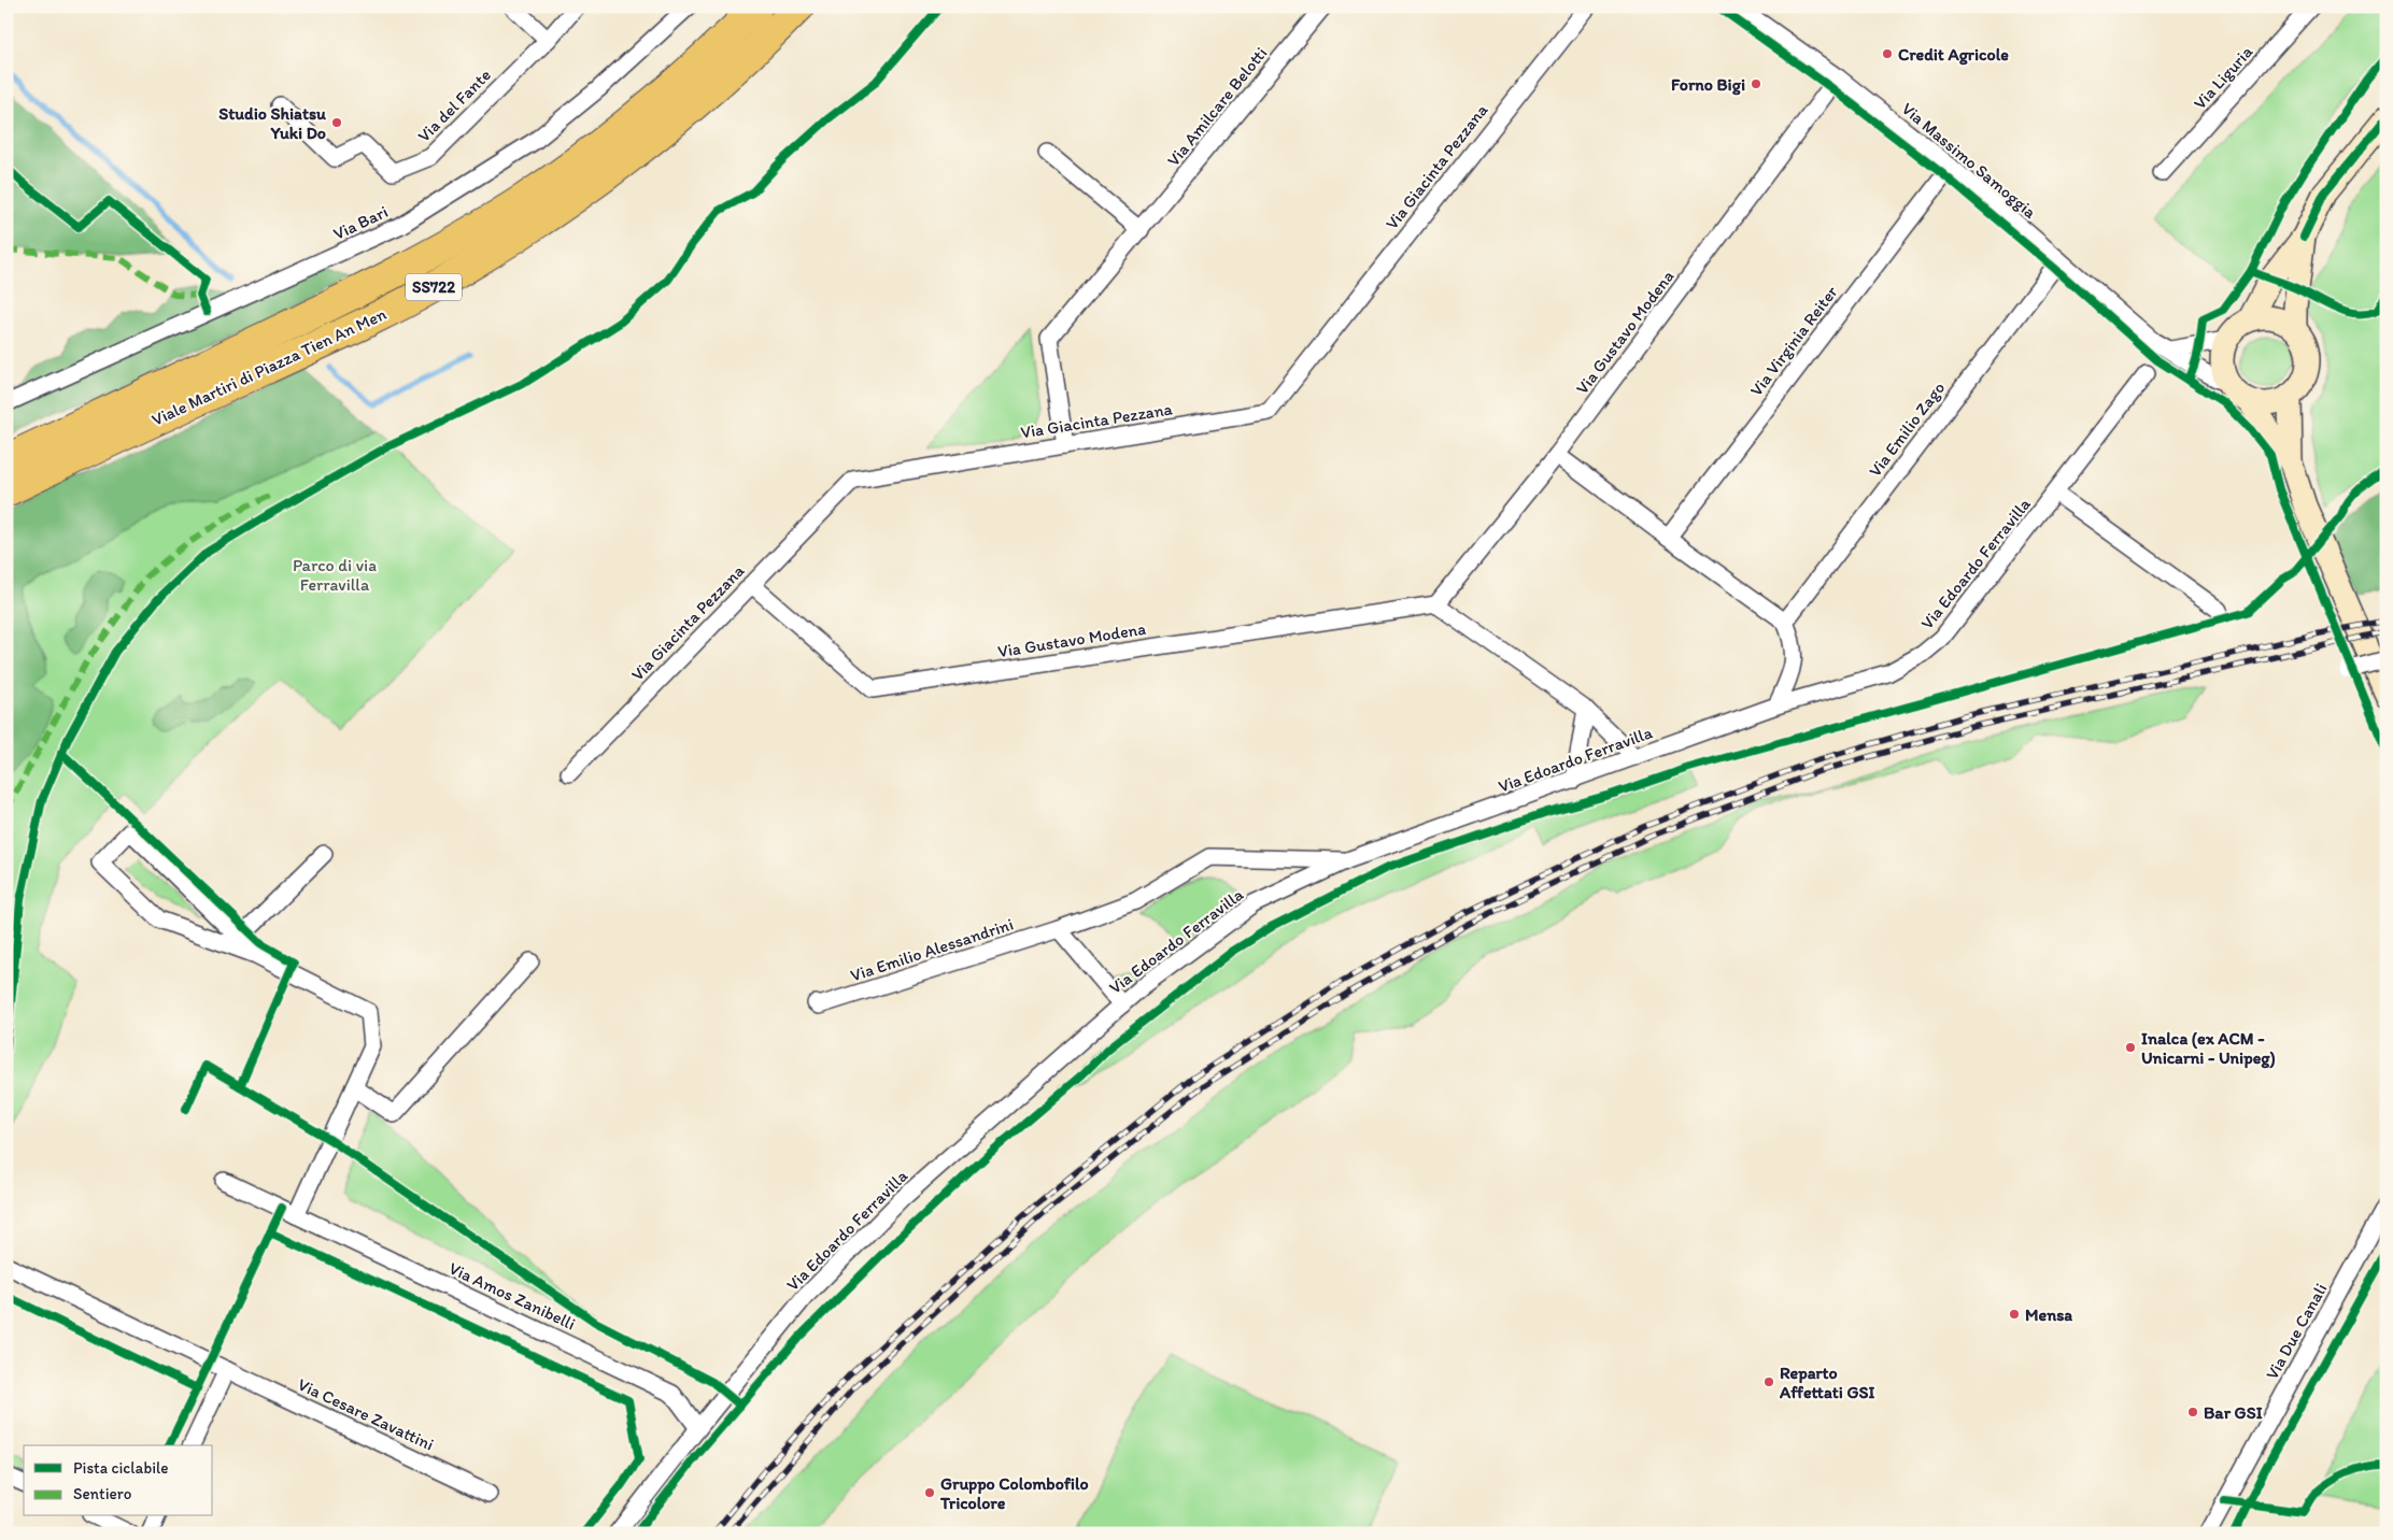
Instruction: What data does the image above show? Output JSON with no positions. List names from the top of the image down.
{
  "streets": {
    "highway": ["SS722", "Viale Martiri di Piazza Tien An Men"],
    "street": [
      "Via Liguria",
      "Via del Fante",
      "Via Amilcare Belotti",
      "Via Massimo Samoggia",
      "Via Giacinta Pezzana",
      "Via Bari",
      "Via Gustavo Modena",
      "Via Virginia Reiter",
      "Via Emilio Zago",
      "Via Edoardo Ferravilla",
      "Via Emilio Alessandrini",
      "Via Amos Zanibelli",
      "Via Due Canali",
      "Via Cesare Zavattini"
    ]
  },
  "crossings": [
    ["Via Amilcare Belotti", "Via Giacinta Pezzana"],
    ["Via Massimo Samoggia", "Via Gustavo Modena"],
    ["Via Massimo Samoggia", "Via Virginia Reiter"],
    ["Via Massimo Samoggia", "Via Emilio Zago"],
    ["Via Giacinta Pezzana", "Via Gustavo Modena"],
    ["Via Edoardo Ferravilla", "Via Emilio Alessandrini"],
    ["Via Edoardo Ferravilla", "Via Amos Zanibelli"]
  ],
  "parks": ["Parco di via Ferravilla"],
  "places": [
    "Credit Agricole",
    "Forno Bigi",
    "Studio Shiatsu Yuki Do",
    "Inalca (ex ACM - Unicarni - Unipeg)",
    "Mensa",
    "Reparto Affettati GSI",
    "Bar GSI",
    "Gruppo Colombofilo Tricolore"
  ],
  "legend": ["Pista ciclabile", "Sentiero"]
}
